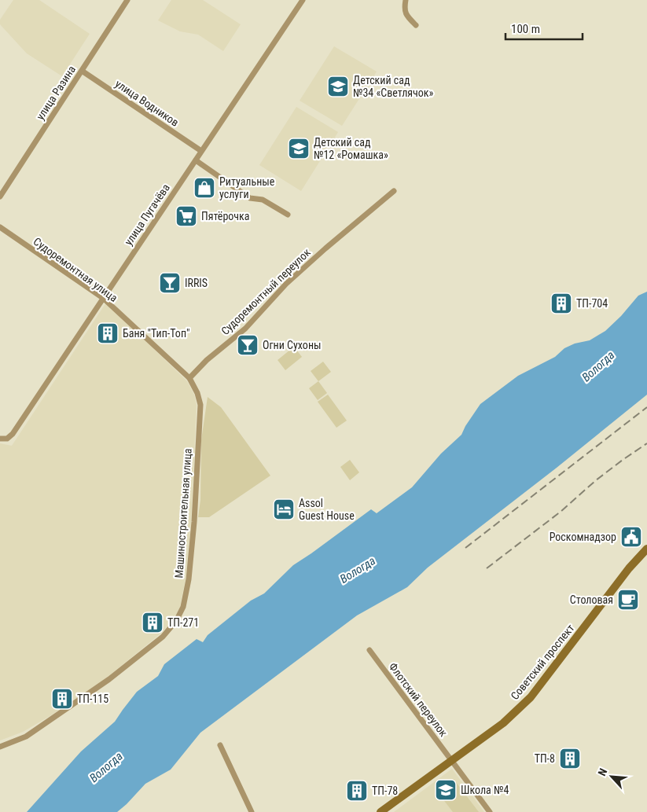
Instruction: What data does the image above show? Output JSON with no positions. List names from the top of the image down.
{
  "streets": {
    "street": [
      "улица Разина",
      "улица Водников",
      "улица Пугачёва",
      "Судоремонтная улица",
      "Судоремонтный переулок",
      "Машиностроительная улица",
      "Советский проспект",
      "Флотский переулок"
    ]
  },
  "crossings": [
    ["улица Разина", "улица Водников"],
    ["улица Водников", "улица Пугачёва"],
    ["улица Пугачёва", "Судоремонтная улица"],
    ["Судоремонтная улица", "Судоремонтный переулок"],
    ["Судоремонтная улица", "Машиностроительная улица"],
    ["Судоремонтный переулок", "Машиностроительная улица"],
    ["Советский проспект", "Флотский переулок"]
  ],
  "water": ["Вологда"],
  "places": {
    "school or university": ["Детский сад №34 «Светлячок»", "Детский сад №12 «Ромашка»", "Школа №4"],
    "shop": ["Ритуальные услуги"],
    "supermarket": ["Пятёрочка"],
    "bar": ["IRRIS", "Огни Сухоны"],
    "building": [
      "ТП-704",
      "Баня \"Тип-Топ\"",
      "ТП-271",
      "ТП-115",
      "ТП-8",
      "ТП-78"
    ],
    "hotel": ["Assol Guest House"],
    "public building": ["Роскомнадзор"],
    "cafe": ["Столовая"]
  },
  "scale_bar": "100 m",
  "north": "top left"
}
